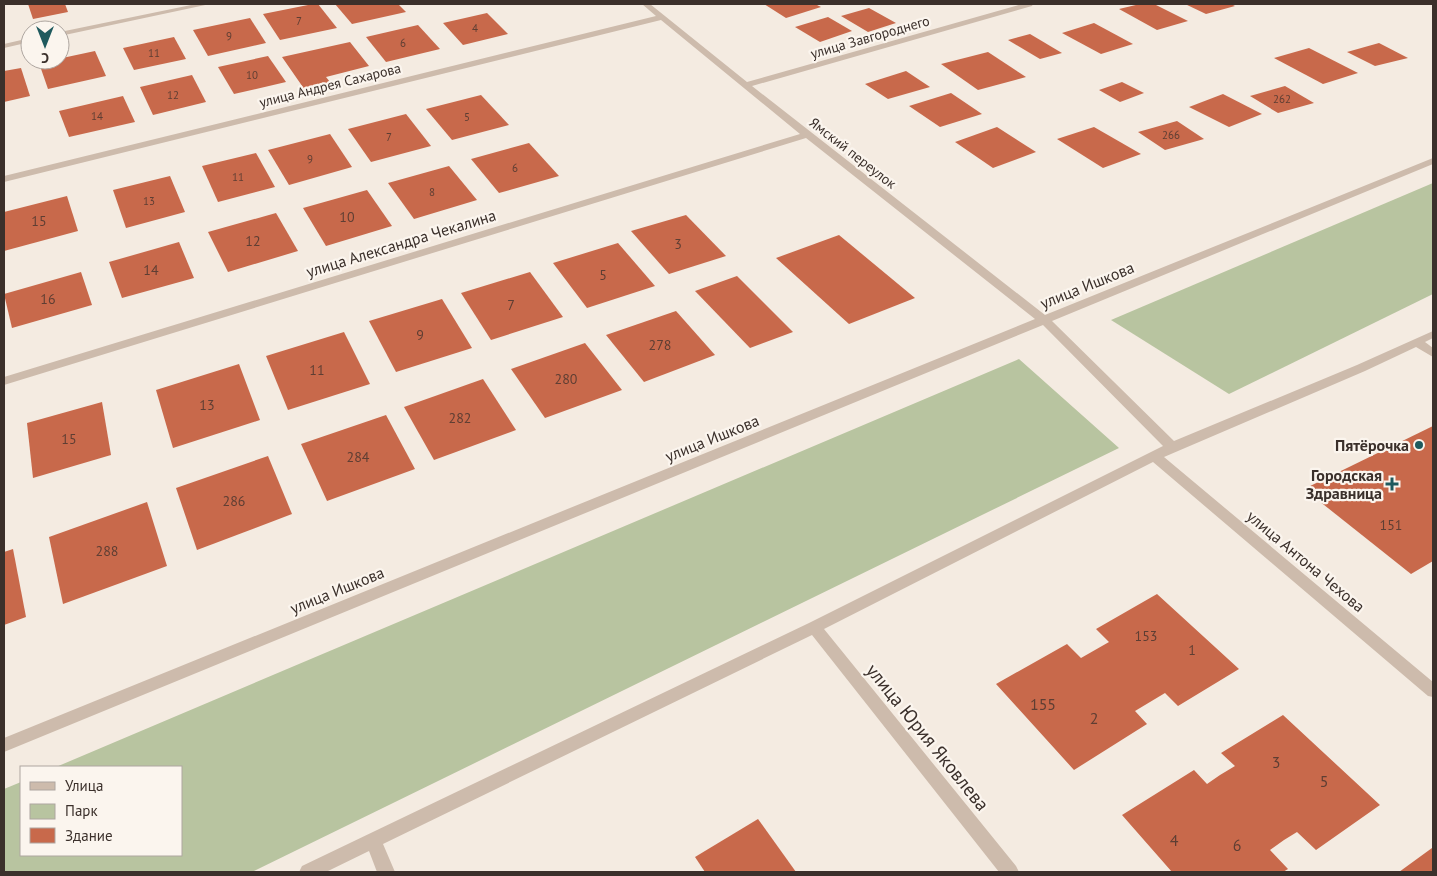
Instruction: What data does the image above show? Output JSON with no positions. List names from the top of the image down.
{
  "streets": {
    "street": [
      "улица Завгороднего",
      "улица Андрея Сахарова",
      "Ямский переулок",
      "улица Александра Чекалина",
      "улица Ишкова",
      "улица Антона Чехова",
      "улица Юрия Яковлева"
    ]
  },
  "crossings": [
    ["улица Завгороднего", "Ямский переулок"],
    ["улица Андрея Сахарова", "Ямский переулок"],
    ["Ямский переулок", "улица Александра Чекалина"],
    ["Ямский переулок", "улица Ишкова"]
  ],
  "places": {
    "other": ["Пятёрочка"],
    "health": ["Городская Здравница"]
  },
  "house_numbers": [
    "7",
    "4",
    "9",
    "6",
    "11",
    "10",
    "12",
    "262",
    "14",
    "5",
    "266",
    "7",
    "9",
    "6",
    "11",
    "8",
    "13",
    "10",
    "15",
    "12",
    "3",
    "14",
    "5",
    "16",
    "7",
    "9",
    "278",
    "11",
    "280",
    "13",
    "282",
    "15",
    "284",
    "286",
    "151",
    "288",
    "153",
    "1",
    "155",
    "2",
    "3",
    "5",
    "4",
    "6"
  ],
  "legend": ["Улица", "Парк", "Здание"],
  "north": "bottom"
}
